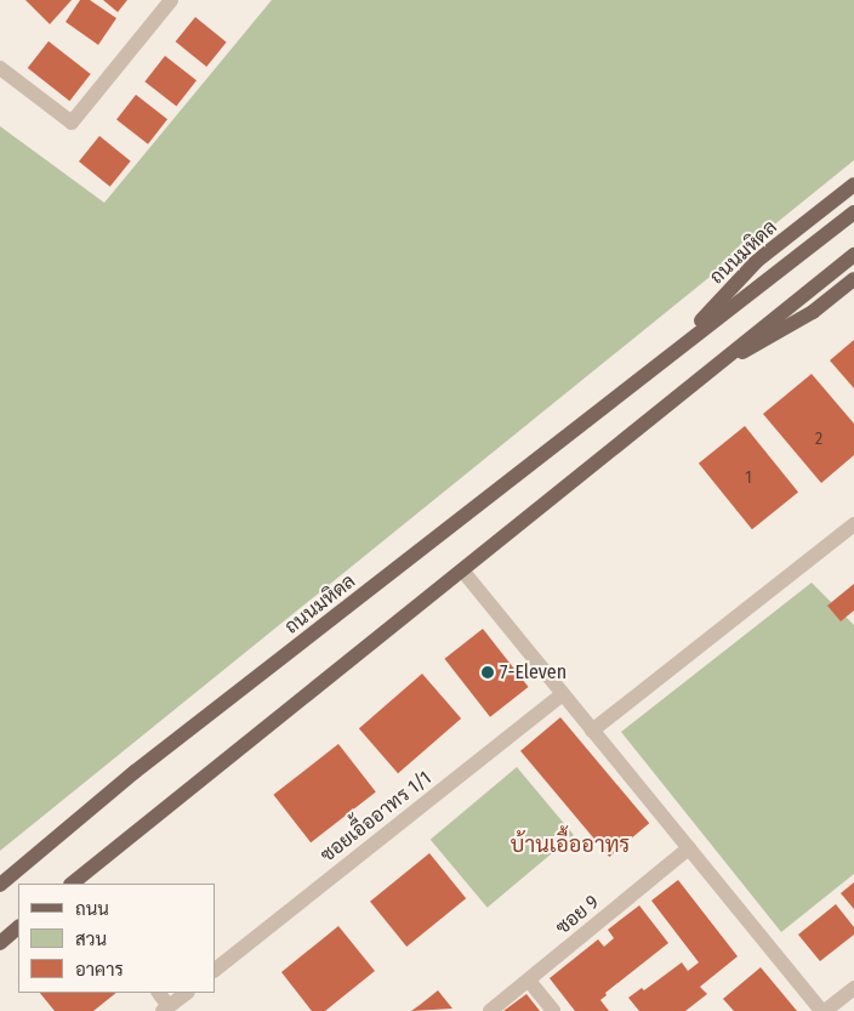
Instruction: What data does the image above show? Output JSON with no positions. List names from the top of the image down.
{
  "streets": {
    "main road": ["ถนนมหิดล"],
    "street": ["ซอยเอื้ออาทร 1/1", "ซอย 9"]
  },
  "districts": ["บ้านเอื้ออาทร"],
  "places": ["7-Eleven"],
  "house_numbers": ["2", "1"],
  "legend": ["ถนน", "สวน", "อาคาร"]
}
